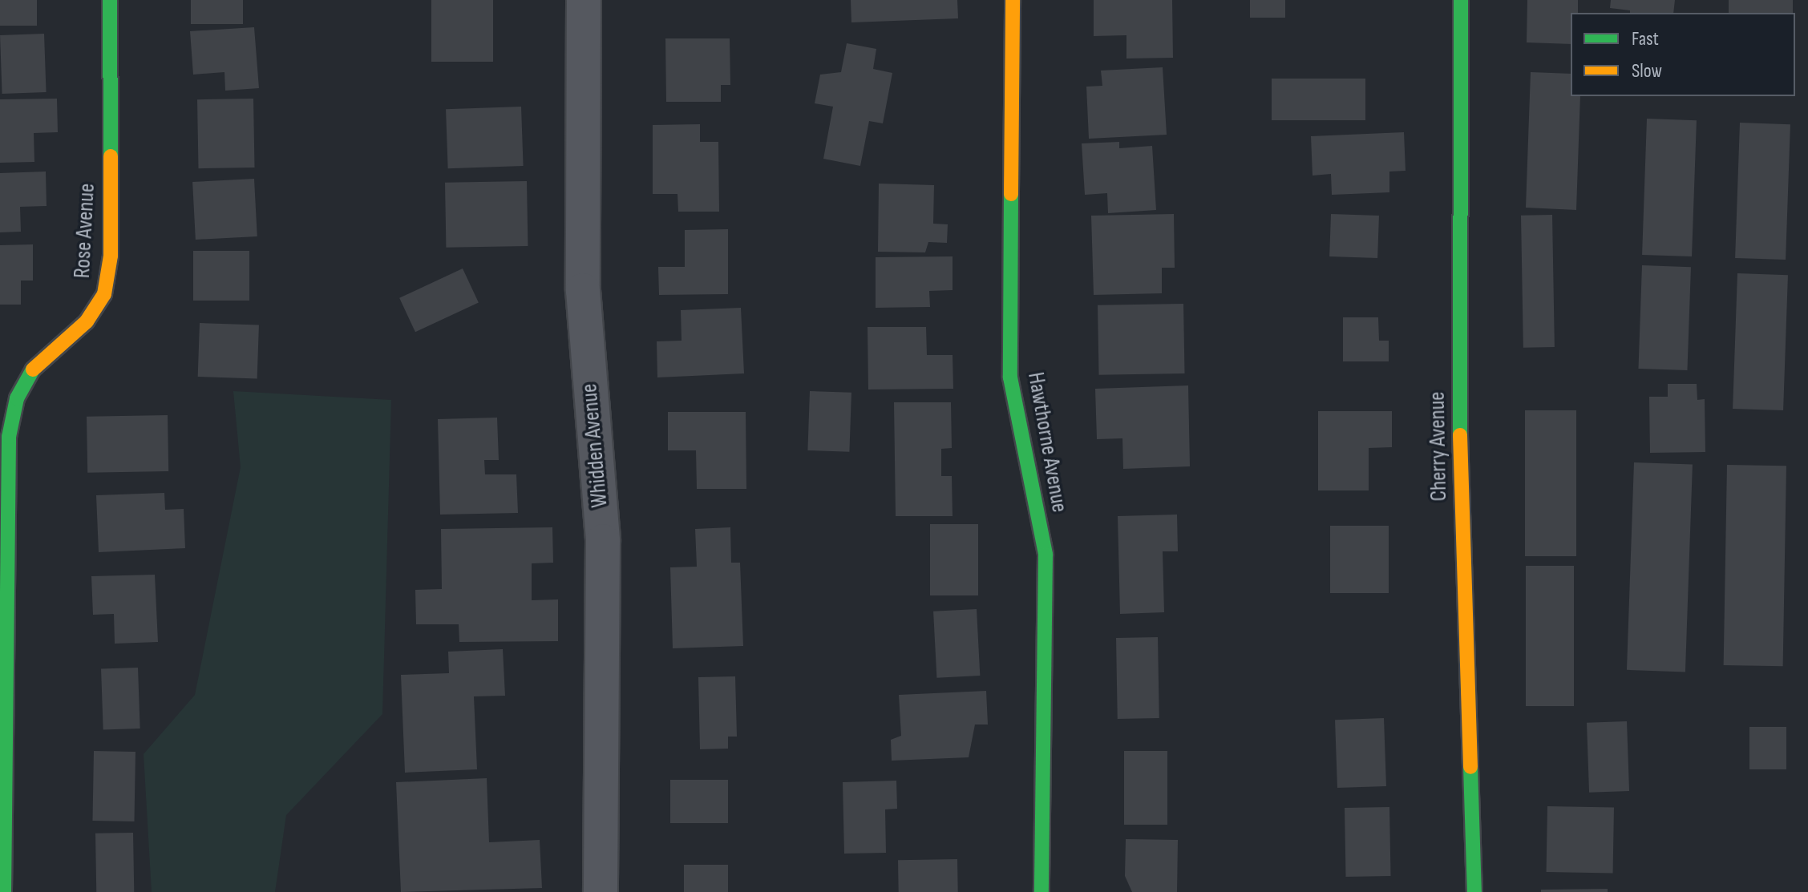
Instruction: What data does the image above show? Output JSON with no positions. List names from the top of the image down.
{
  "streets": {
    "street": [
      "Rose Avenue",
      "Hawthorne Avenue",
      "Whidden Avenue",
      "Cherry Avenue"
    ]
  },
  "legend": ["Fast", "Slow"]
}
